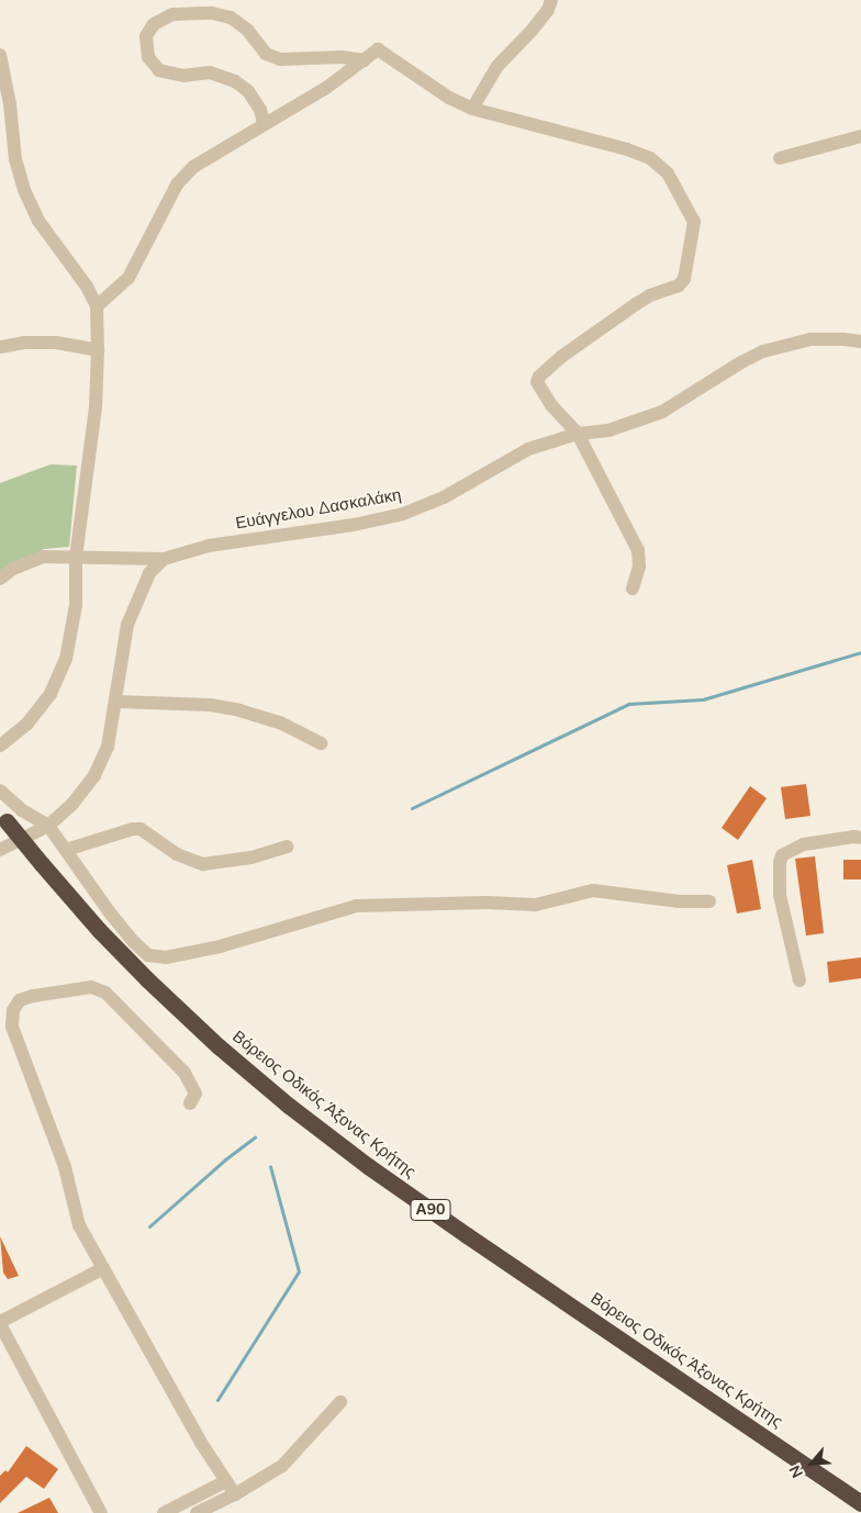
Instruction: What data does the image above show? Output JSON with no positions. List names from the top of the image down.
{
  "streets": {
    "highway": ["Βόρειος Οδικός Άξονας Κρήτης", "Α90"],
    "street": ["Ευάγγελου Δασκαλάκη"]
  },
  "north": "bottom left"
}
